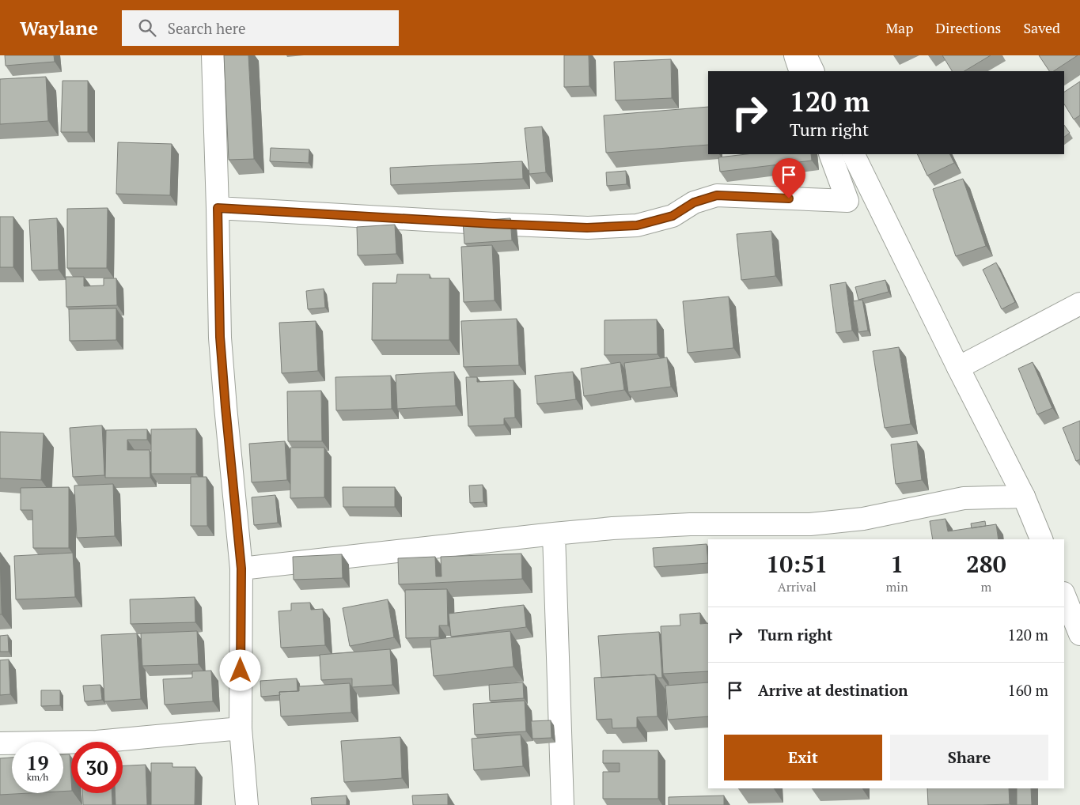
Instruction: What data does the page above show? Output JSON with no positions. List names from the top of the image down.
{
  "page": {
    "header": "Waylane",
    "search": "Search here",
    "nav": ["Map", "Directions", "Saved"],
    "turn": ["120 m", "Turn right"],
    "eta": [
      "10:51",
      "Arrival",
      "1",
      "min",
      "280",
      "m"
    ],
    "list": [
      {
        "name": "Turn right",
        "value": "120 m"
      },
      {
        "name": "Arrive at destination",
        "value": "160 m"
      }
    ],
    "buttons": ["Exit", "Share"],
    "speed": "19 km/h",
    "limit": "30"
  }
}
